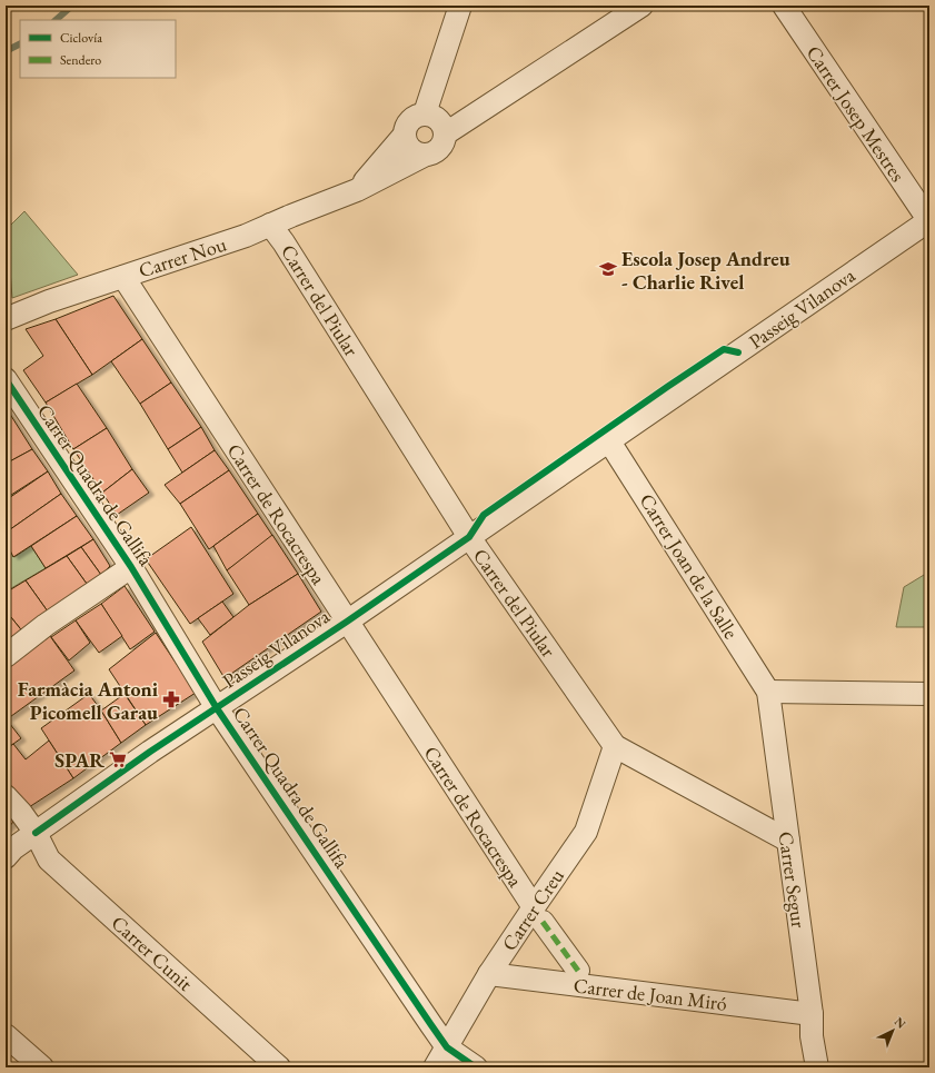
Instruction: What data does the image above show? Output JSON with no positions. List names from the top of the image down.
{
  "streets": {
    "street": [
      "Carrer Josep Mestres",
      "Carrer Nou",
      "Carrer del Piular",
      "Passeig Vilanova",
      "Carrer Quadra de Gallifa",
      "Carrer de Rocacrespa",
      "Carrer Joan de la Salle",
      "Carrer Segur",
      "Carrer Creu",
      "Carrer Cunit",
      "Carrer de Joan Miró"
    ]
  },
  "crossings": [
    ["Carrer Josep Mestres", "Passeig Vilanova"],
    ["Carrer Nou", "Carrer del Piular"],
    ["Carrer Nou", "Carrer de Rocacrespa"],
    ["Carrer del Piular", "Passeig Vilanova"],
    ["Carrer del Piular", "Carrer Segur"],
    ["Carrer del Piular", "Carrer Creu"],
    ["Passeig Vilanova", "Carrer Quadra de Gallifa"],
    ["Passeig Vilanova", "Carrer de Rocacrespa"],
    ["Passeig Vilanova", "Carrer Joan de la Salle"],
    ["Passeig Vilanova", "Carrer Cunit"],
    ["Carrer Quadra de Gallifa", "Carrer Creu"],
    ["Carrer de Rocacrespa", "Carrer Creu"],
    ["Carrer Joan de la Salle", "Carrer Segur"],
    ["Carrer Segur", "Carrer de Joan Miró"],
    ["Carrer Creu", "Carrer de Joan Miró"]
  ],
  "places": {
    "school or university": ["Escola Josep Andreu - Charlie Rivel"],
    "pharmacy": ["Farmàcia Antoni Picomell Garau"],
    "supermarket": ["SPAR"]
  },
  "legend": ["Ciclovía", "Sendero"],
  "north": "top right"
}
